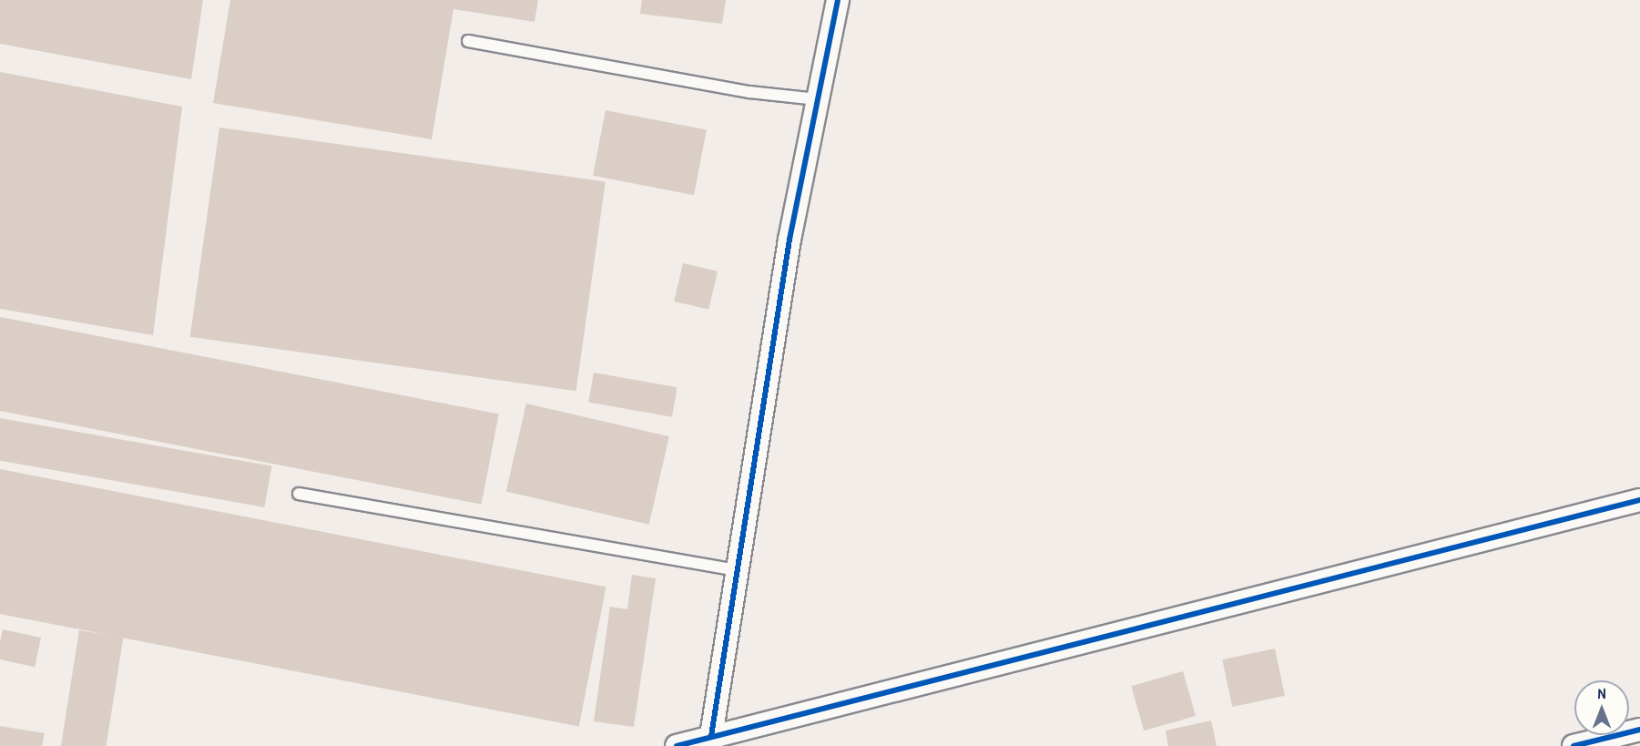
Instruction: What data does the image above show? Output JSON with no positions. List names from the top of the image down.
{
  "north": "top"
}
